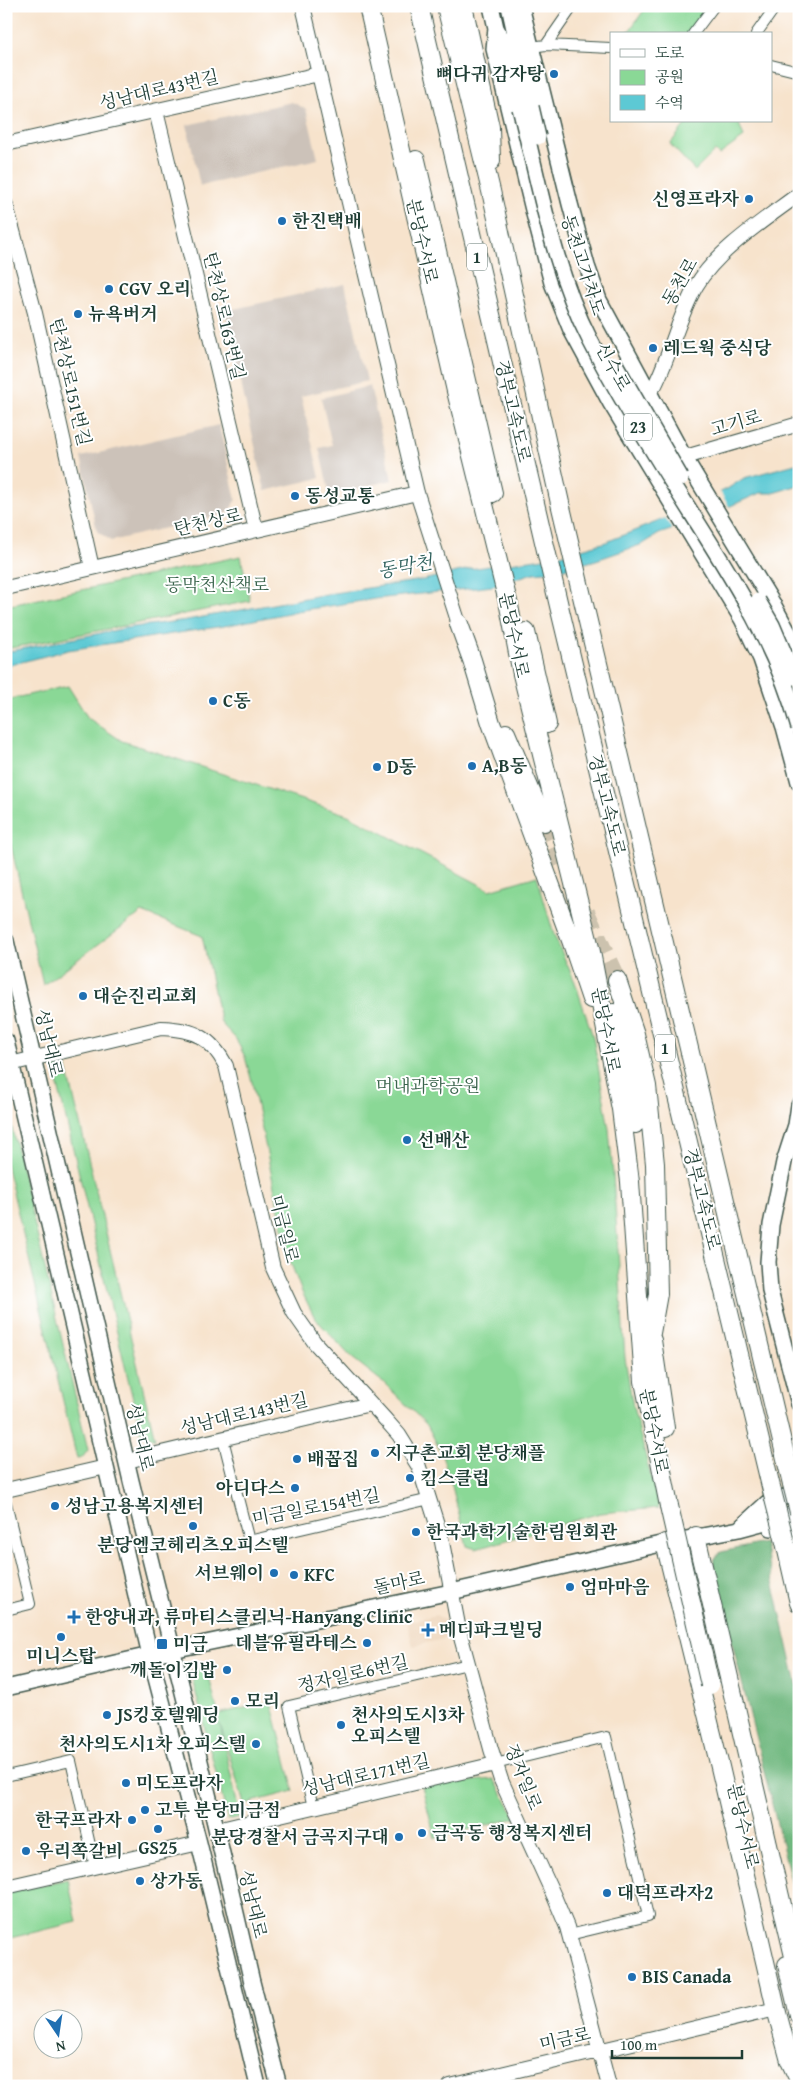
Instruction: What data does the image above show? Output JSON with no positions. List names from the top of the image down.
{
  "streets": {
    "highway": ["분당수서로", "1", "경부고속도로"],
    "main road": [
      "동천고가차도",
      "신수로",
      "23",
      "성남대로",
      "돌마로"
    ],
    "street": [
      "성남대로43번길",
      "동천로",
      "탄천상로163번길",
      "탄천상로151번길",
      "고기로",
      "탄천상로",
      "미금일로",
      "성남대로143번길",
      "미금일로154번길",
      "정자일로6번길",
      "성남대로171번길",
      "정자일로",
      "미금로"
    ]
  },
  "crossings": [
    ["성남대로43번길", "탄천상로163번길"],
    ["동천고가차도", "신수로"],
    ["동천로", "신수로"],
    ["탄천상로163번길", "탄천상로"],
    ["신수로", "고기로"],
    ["탄천상로151번길", "탄천상로"],
    ["경부고속도로", "돌마로"],
    ["성남대로", "미금일로"],
    ["성남대로", "성남대로143번길"],
    ["성남대로", "돌마로"],
    ["성남대로", "성남대로171번길"],
    ["미금일로", "성남대로143번길"],
    ["미금일로", "미금일로154번길"],
    ["미금일로", "돌마로"],
    ["미금일로", "정자일로"],
    ["성남대로143번길", "미금일로154번길"],
    ["돌마로", "정자일로"],
    ["정자일로6번길", "성남대로171번길"],
    ["정자일로6번길", "정자일로"],
    ["성남대로171번길", "정자일로"],
    ["정자일로", "미금로"]
  ],
  "water": ["동막천"],
  "parks": ["동막천산책로", "머내과학공원"],
  "places": {
    "other": [
      "뼈다귀 감자탕",
      "신영프라자",
      "한진택배",
      "CGV 오리",
      "뉴욕버거",
      "레드웍 중식당",
      "동성교통",
      "C동",
      "A,B동",
      "D동",
      "대순진리교회",
      "선배산",
      "지구촌교회 분당채플",
      "배꼽집",
      "킴스클럽",
      "아디다스",
      "성남고용복지센터",
      "분당엠코헤리츠오피스텔",
      "한국과학기술한림원회관",
      "서브웨이",
      "KFC",
      "엄마마음",
      "미니스탑",
      "데블유필라테스",
      "깨돌이김밥",
      "모리",
      "JS킹호텔웨딩",
      "천사의도시3차 오피스텔",
      "천사의도시1차 오피스텔",
      "미도프라자",
      "고투 분당미금점",
      "한국프라자",
      "GS25",
      "금곡동 행정복지센터",
      "분당경찰서 금곡지구대",
      "우리쪽갈비",
      "상가동",
      "대덕프라자2",
      "BIS Canada"
    ],
    "health": ["한양내과, 류마티스클리닉-Hanyang Clinic", "메디파크빌딩"],
    "transit": ["미금"]
  },
  "legend": ["도로", "공원", "수역"],
  "scale_bar": "100 m",
  "north": "bottom"
}
